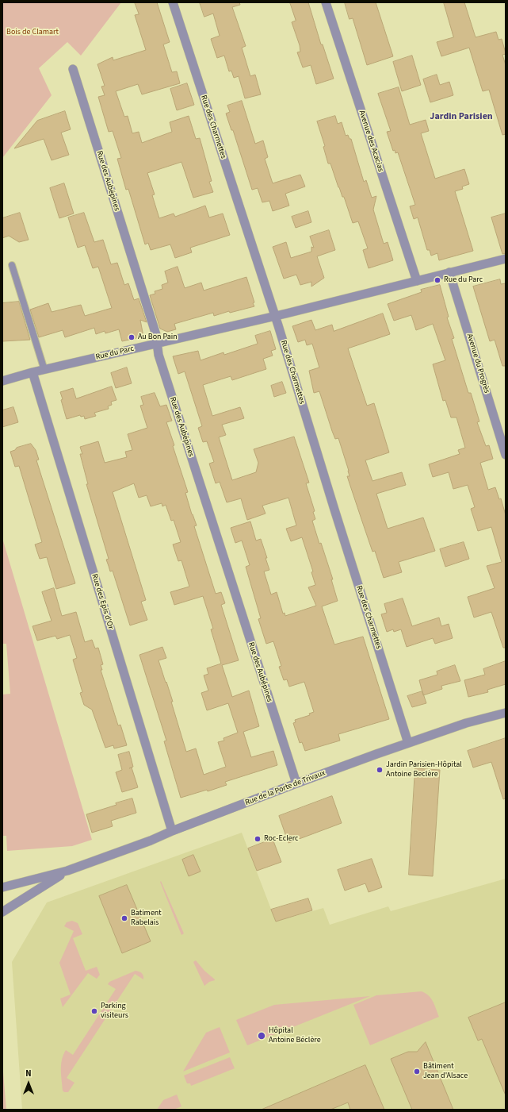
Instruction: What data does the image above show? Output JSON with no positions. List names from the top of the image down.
{
  "streets": {
    "street": [
      "Rue des Charmettes",
      "Avenue des Acacias",
      "Rue des Aubépines",
      "Rue du Parc",
      "Avenue du Progrès",
      "Rue des Epis d'Or",
      "Rue de la Porte de Trivaux"
    ]
  },
  "crossings": [
    ["Rue des Charmettes", "Rue du Parc"],
    ["Rue des Charmettes", "Rue de la Porte de Trivaux"],
    ["Avenue des Acacias", "Rue du Parc"],
    ["Rue des Aubépines", "Rue du Parc"],
    ["Rue des Aubépines", "Rue de la Porte de Trivaux"],
    ["Rue du Parc", "Avenue du Progrès"],
    ["Rue du Parc", "Rue des Epis d'Or"],
    ["Rue des Epis d'Or", "Rue de la Porte de Trivaux"]
  ],
  "districts": ["Jardin Parisien"],
  "parks": ["Bois de Clamart"],
  "places": [
    "Rue du Parc",
    "Au Bon Pain",
    "Jardin Parisien-Hôpital Antoine Beclère",
    "Roc-Eclerc",
    "Batiment Rabelais",
    "Parking visiteurs",
    "Hôpital Antoine Béclère",
    "Bâtiment Jean d'Alsace"
  ],
  "north": "top"
}
